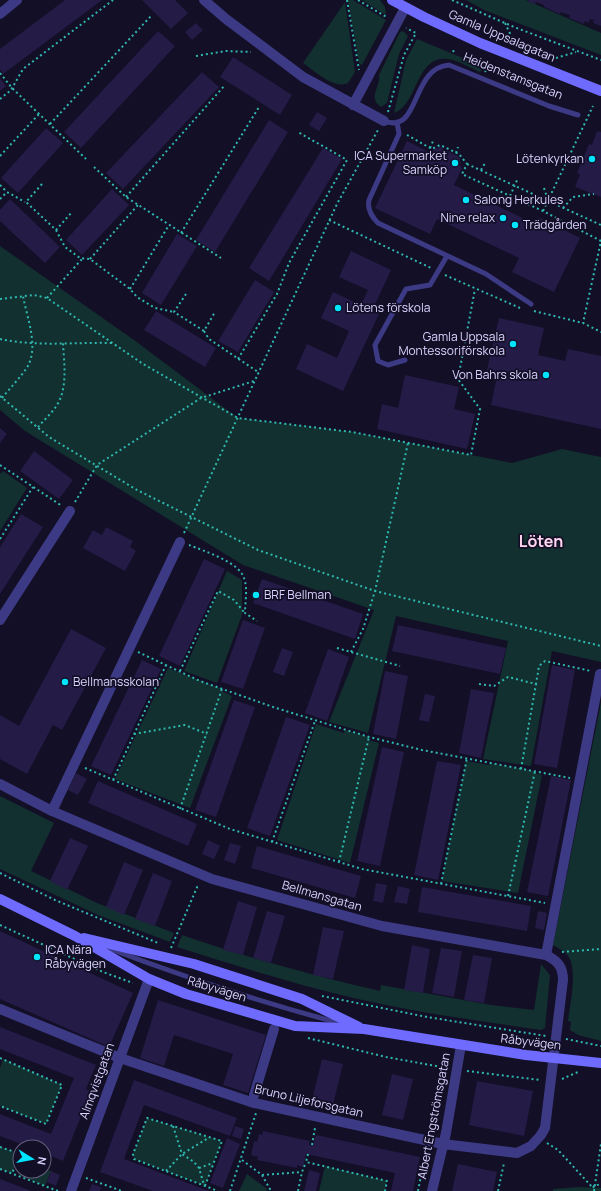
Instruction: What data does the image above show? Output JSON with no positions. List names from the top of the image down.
{
  "streets": {
    "main road": ["Gamla Uppsalagatan", "Råbyvägen"],
    "street": [
      "Bellmansgatan",
      "Almqvistgatan",
      "Bruno Liljeforsgatan",
      "Albert Engströmsgatan"
    ],
    "lane": ["Heidenstamsgatan"]
  },
  "crossings": [
    ["Råbyvägen", "Almqvistgatan"],
    ["Råbyvägen", "Bruno Liljeforsgatan"],
    ["Råbyvägen", "Albert Engströmsgatan"],
    ["Almqvistgatan", "Bruno Liljeforsgatan"],
    ["Bruno Liljeforsgatan", "Albert Engströmsgatan"]
  ],
  "districts": ["Löten"],
  "places": [
    "Lötenkyrkan",
    "ICA Supermarket Samköp",
    "Salong Herkules",
    "Nine relax",
    "Trädgården",
    "Lötens förskola",
    "Gamla Uppsala Montessoriförskola",
    "Von Bahrs skola",
    "BRF Bellman",
    "Bellmansskolan",
    "ICA Nära Råbyvägen"
  ],
  "north": "right"
}
